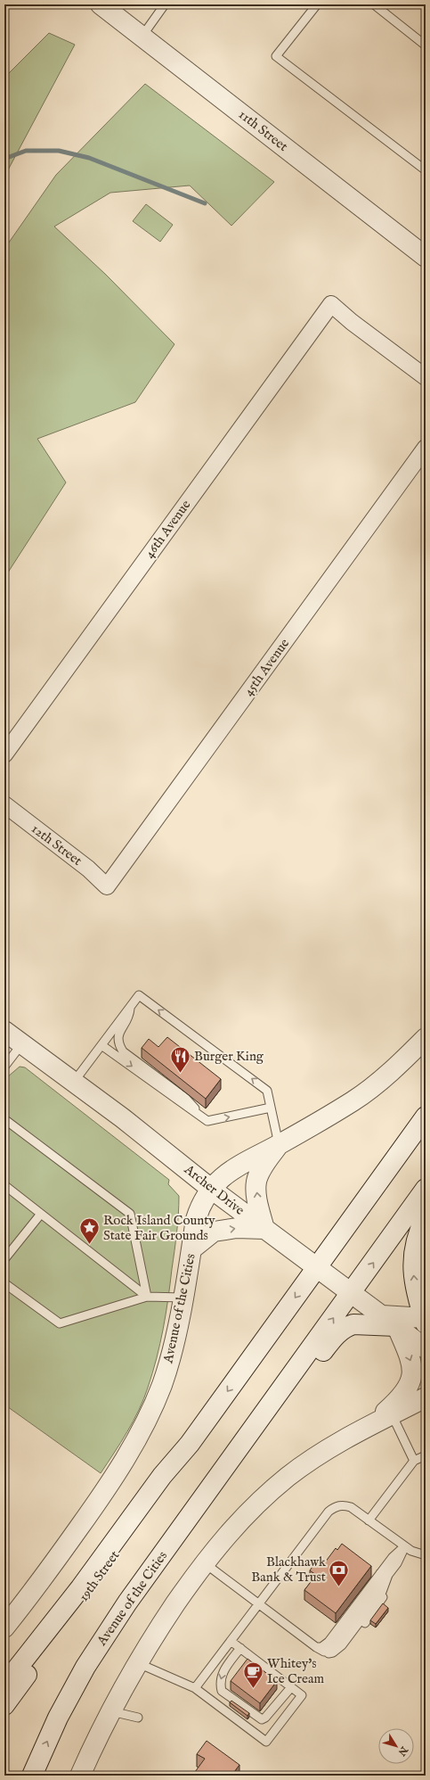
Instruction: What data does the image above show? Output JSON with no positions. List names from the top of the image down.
{
  "streets": {
    "street": [
      "11th Street",
      "46th Avenue",
      "45th Avenue",
      "12th Street",
      "Archer Drive",
      "Avenue of the Cities",
      "19th Street"
    ]
  },
  "crossings": [
    ["45th Avenue", "12th Street"],
    ["Archer Drive", "Avenue of the Cities"]
  ],
  "places": {
    "restaurant": ["Burger King"],
    "place": ["Rock Island County State Fair Grounds"],
    "bank": ["Blackhawk Bank & Trust"],
    "cafe": ["Whitey's Ice Cream"]
  },
  "north": "bottom right"
}
